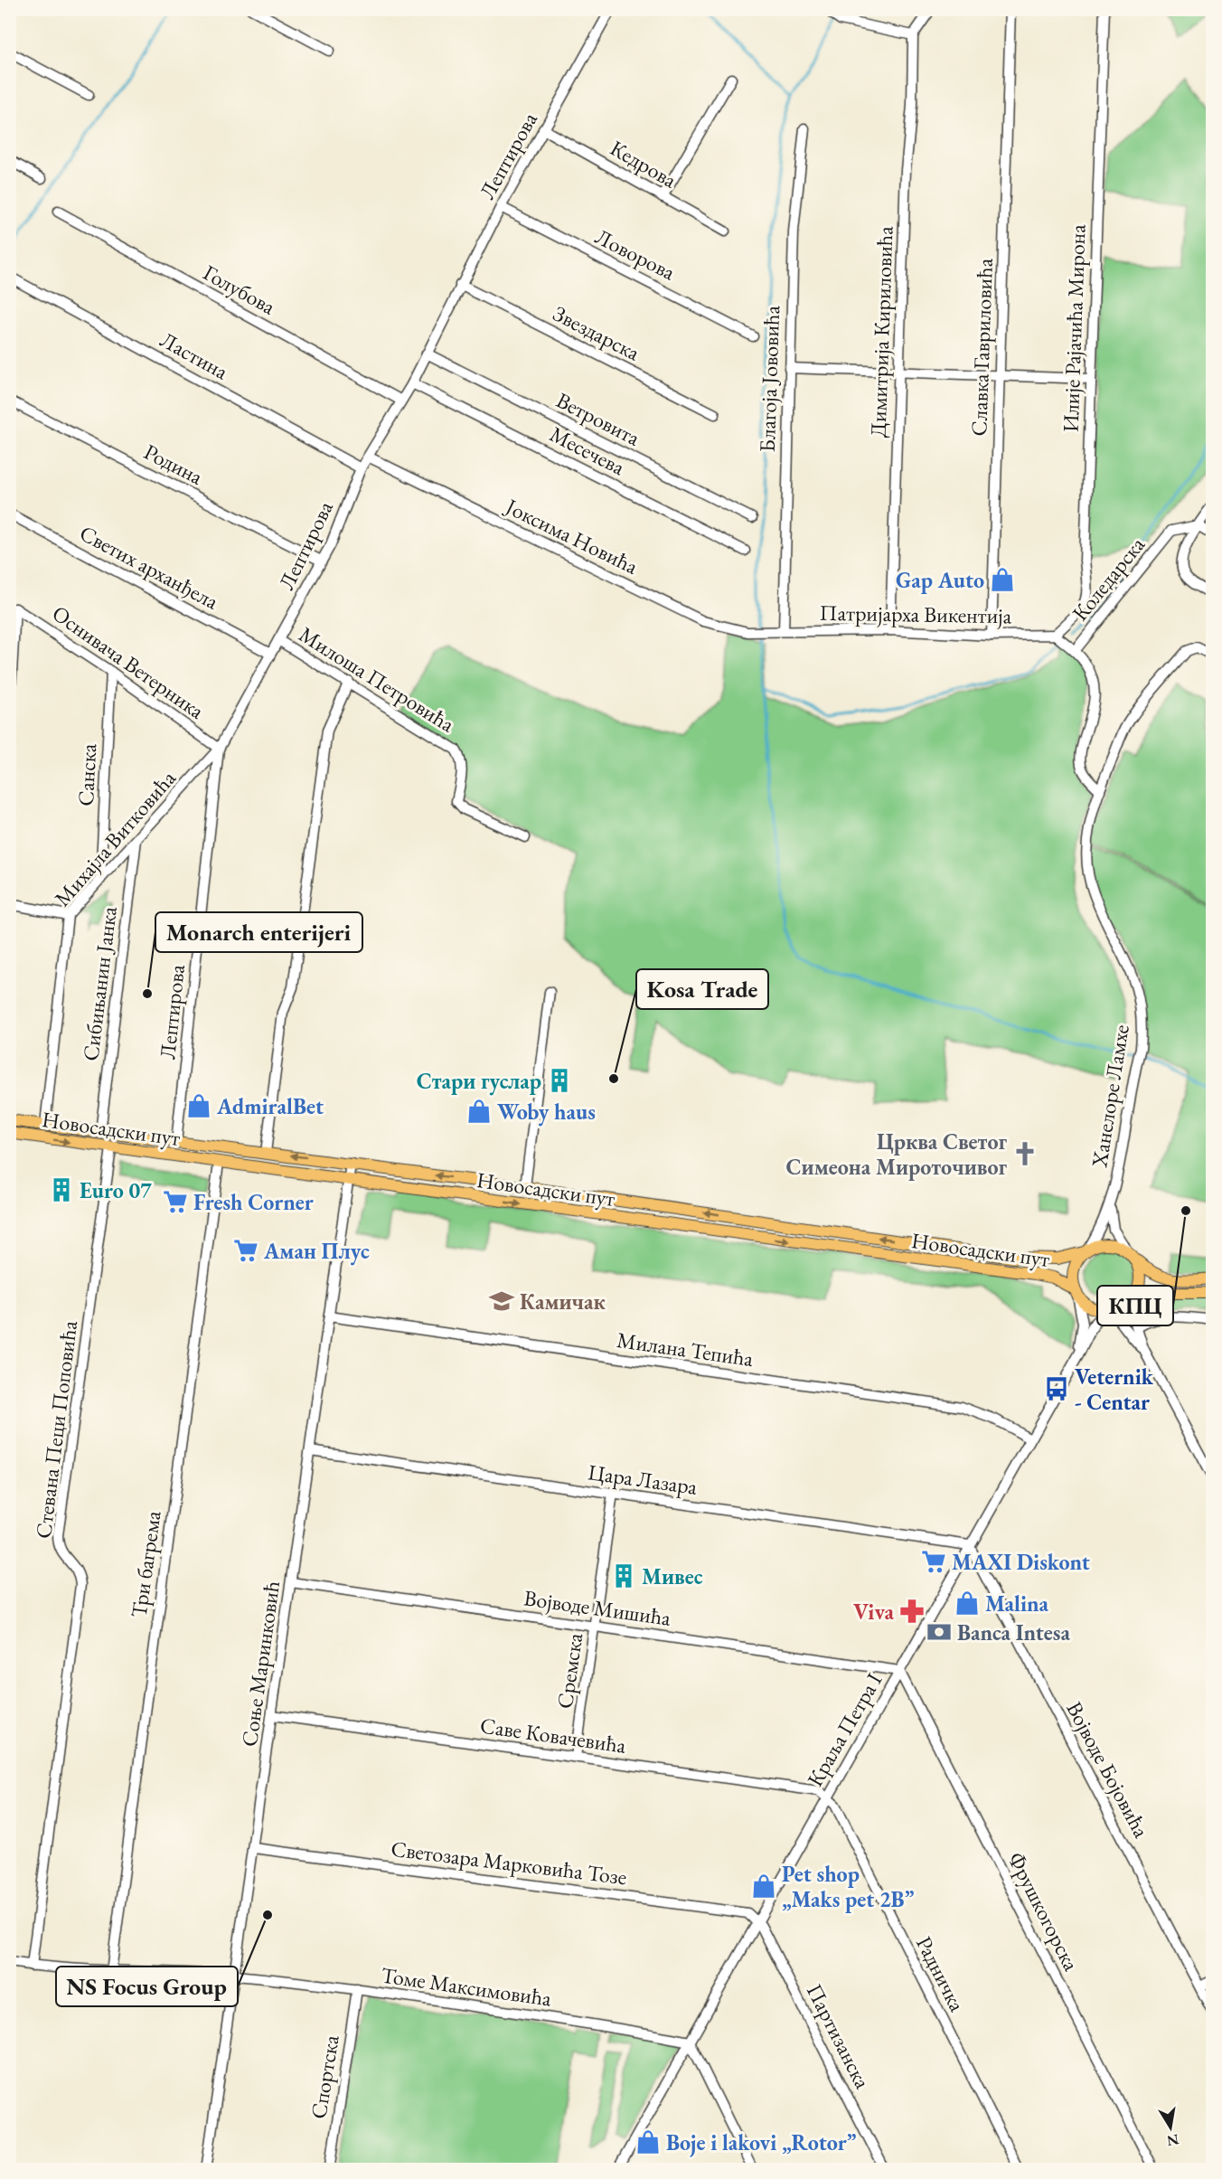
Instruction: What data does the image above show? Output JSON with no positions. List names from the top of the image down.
{
  "streets": {
    "main road": ["Новосадски пут"],
    "street": [
      "Лептирова",
      "Кедрова",
      "Ловорова",
      "Голубова",
      "Илије Рајачића Мирона",
      "Димитрија Кириловића",
      "Звездарска",
      "Славка Гавриловића",
      "Ластина",
      "Благоја Јововића",
      "Ветровита",
      "Месечева",
      "Родина",
      "Јоксима Новића",
      "Светих арханђела",
      "Коледарска",
      "Патријарха Викентија",
      "Оснивача Ветерника",
      "Милоша Петровића",
      "Санска",
      "Михајла Витковића",
      "Сибињанин Јанка",
      "Ханелоре Ламхе",
      "Милана Тепића",
      "Стевана Пеци Поповића",
      "Цара Лазара",
      "Три багрема",
      "Војводе Мишића",
      "Соње Маринковић",
      "Сремска",
      "Краља Петра I",
      "Саве Ковачевића",
      "Војводе Бојовића",
      "Светозара Марковића Тозе",
      "Фрушкогорска",
      "Радничка",
      "Томе Максимовића",
      "Партизанска",
      "Спортска"
    ]
  },
  "crossings": [
    ["Лептирова", "Кедрова"],
    ["Лептирова", "Ловорова"],
    ["Лептирова", "Голубова"],
    ["Лептирова", "Звездарска"],
    ["Лептирова", "Ластина"],
    ["Лептирова", "Ветровита"],
    ["Лептирова", "Месечева"],
    ["Лептирова", "Родина"],
    ["Лептирова", "Јоксима Новића"],
    ["Лептирова", "Светих арханђела"],
    ["Лептирова", "Оснивача Ветерника"],
    ["Лептирова", "Милоша Петровића"],
    ["Лептирова", "Михајла Витковића"],
    ["Лептирова", "Новосадски пут"],
    ["Илије Рајачића Мирона", "Патријарха Викентија"],
    ["Димитрија Кириловића", "Патријарха Викентија"],
    ["Славка Гавриловића", "Патријарха Викентија"],
    ["Благоја Јововића", "Патријарха Викентија"],
    ["Јоксима Новића", "Патријарха Викентија"],
    ["Оснивача Ветерника", "Санска"],
    ["Оснивача Ветерника", "Михајла Витковића"],
    ["Санска", "Михајла Витковића"],
    ["Михајла Витковића", "Сибињанин Јанка"],
    ["Михајла Витковића", "Новосадски пут"],
    ["Сибињанин Јанка", "Новосадски пут"],
    ["Ханелоре Ламхе", "Новосадски пут"],
    ["Ханелоре Ламхе", "Краља Петра I"],
    ["Новосадски пут", "Стевана Пеци Поповића"],
    ["Новосадски пут", "Три багрема"],
    ["Новосадски пут", "Соње Маринковић"],
    ["Новосадски пут", "Краља Петра I"],
    ["Милана Тепића", "Соње Маринковић"],
    ["Милана Тепића", "Краља Петра I"],
    ["Стевана Пеци Поповића", "Томе Максимовића"],
    ["Цара Лазара", "Соње Маринковић"],
    ["Цара Лазара", "Сремска"],
    ["Цара Лазара", "Краља Петра I"],
    ["Цара Лазара", "Војводе Бојовића"],
    ["Три багрема", "Томе Максимовића"],
    ["Војводе Мишића", "Соње Маринковић"],
    ["Војводе Мишића", "Сремска"],
    ["Војводе Мишића", "Краља Петра I"],
    ["Војводе Мишића", "Фрушкогорска"],
    ["Соње Маринковић", "Саве Ковачевића"],
    ["Соње Маринковић", "Светозара Марковића Тозе"],
    ["Соње Маринковић", "Томе Максимовића"],
    ["Сремска", "Саве Ковачевића"],
    ["Краља Петра I", "Саве Ковачевића"],
    ["Краља Петра I", "Војводе Бојовића"],
    ["Краља Петра I", "Светозара Марковића Тозе"],
    ["Краља Петра I", "Фрушкогорска"],
    ["Краља Петра I", "Радничка"],
    ["Краља Петра I", "Томе Максимовића"],
    ["Краља Петра I", "Партизанска"],
    ["Саве Ковачевића", "Радничка"],
    ["Светозара Марковића Тозе", "Партизанска"],
    ["Томе Максимовића", "Спортска"]
  ],
  "places": {
    "shop": [
      "Gap Auto",
      "AdmiralBet",
      "Woby haus",
      "Malina",
      "Pet shop „Maks pet 2B”",
      "Boje i lakovi „Rotor”"
    ],
    "other": [
      "Monarch enterijeri",
      "Kosa Trade",
      "КПЦ",
      "NS Focus Group"
    ],
    "building": ["Стари гуслар", "Euro 07", "Мивес"],
    "church": ["Црква Светог Симеона Мироточивог"],
    "supermarket": ["Fresh Corner", "Аман Плус", "MAXI Diskont"],
    "school or university": ["Камичак"],
    "bus stop": ["Veternik - Centar"],
    "pharmacy": ["Viva"],
    "bank": ["Banca Intesa"]
  },
  "north": "bottom"
}
